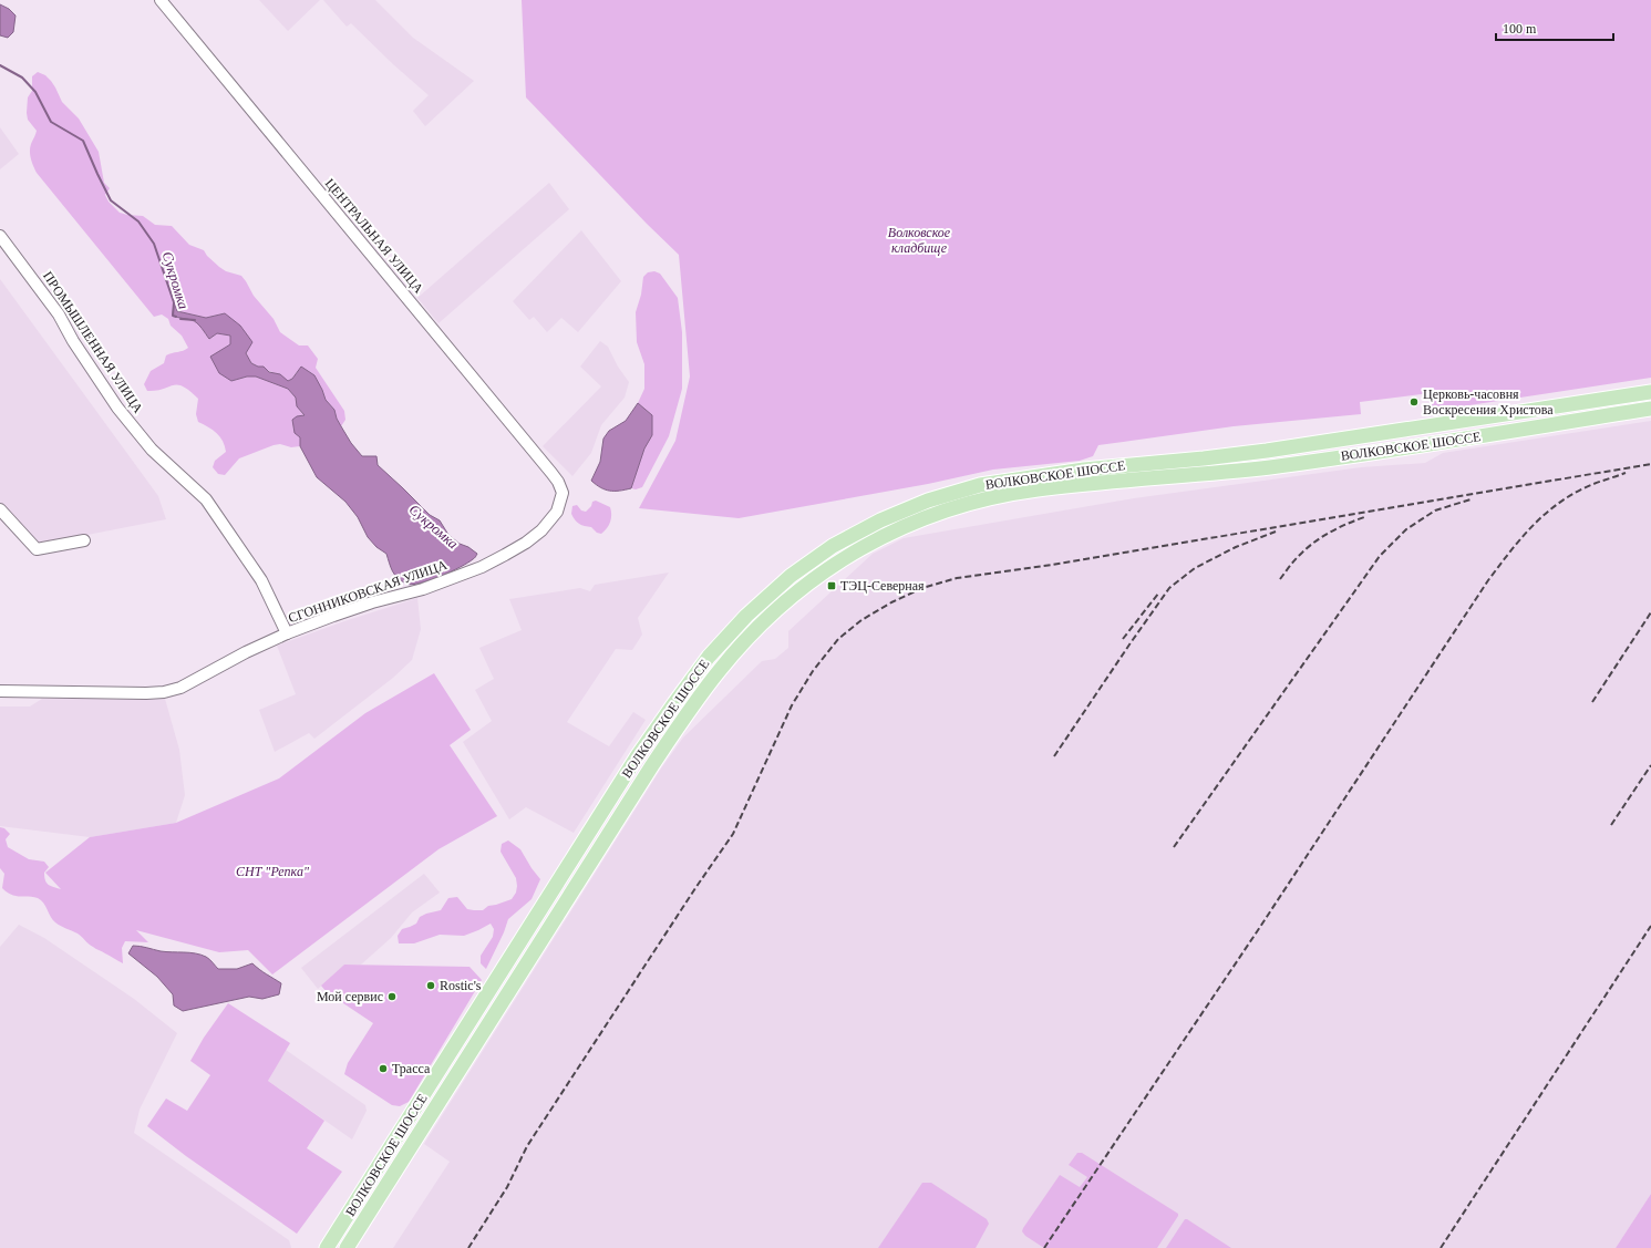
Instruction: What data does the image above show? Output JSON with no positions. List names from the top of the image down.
{
  "streets": {
    "main road": ["ВОЛКОВСКОЕ ШОССЕ"],
    "street": ["ЦЕНТРАЛЬНАЯ УЛИЦА", "ПРОМЫШЛЕННАЯ УЛИЦА", "СГОННИКОВСКАЯ УЛИЦА"]
  },
  "crossings": [
    ["ЦЕНТРАЛЬНАЯ УЛИЦА", "СГОННИКОВСКАЯ УЛИЦА"],
    ["ПРОМЫШЛЕННАЯ УЛИЦА", "СГОННИКОВСКАЯ УЛИЦА"]
  ],
  "water": ["Сукромка"],
  "parks": ["Волковское кладбище", "СНТ \"Репка\""],
  "places": {
    "other": [
      "Церковь-часовня Воскресения Христова",
      "Rostic's",
      "Мой сервис",
      "Трасса"
    ],
    "transit": ["ТЭЦ-Северная"]
  },
  "scale_bar": "100 m"
}
